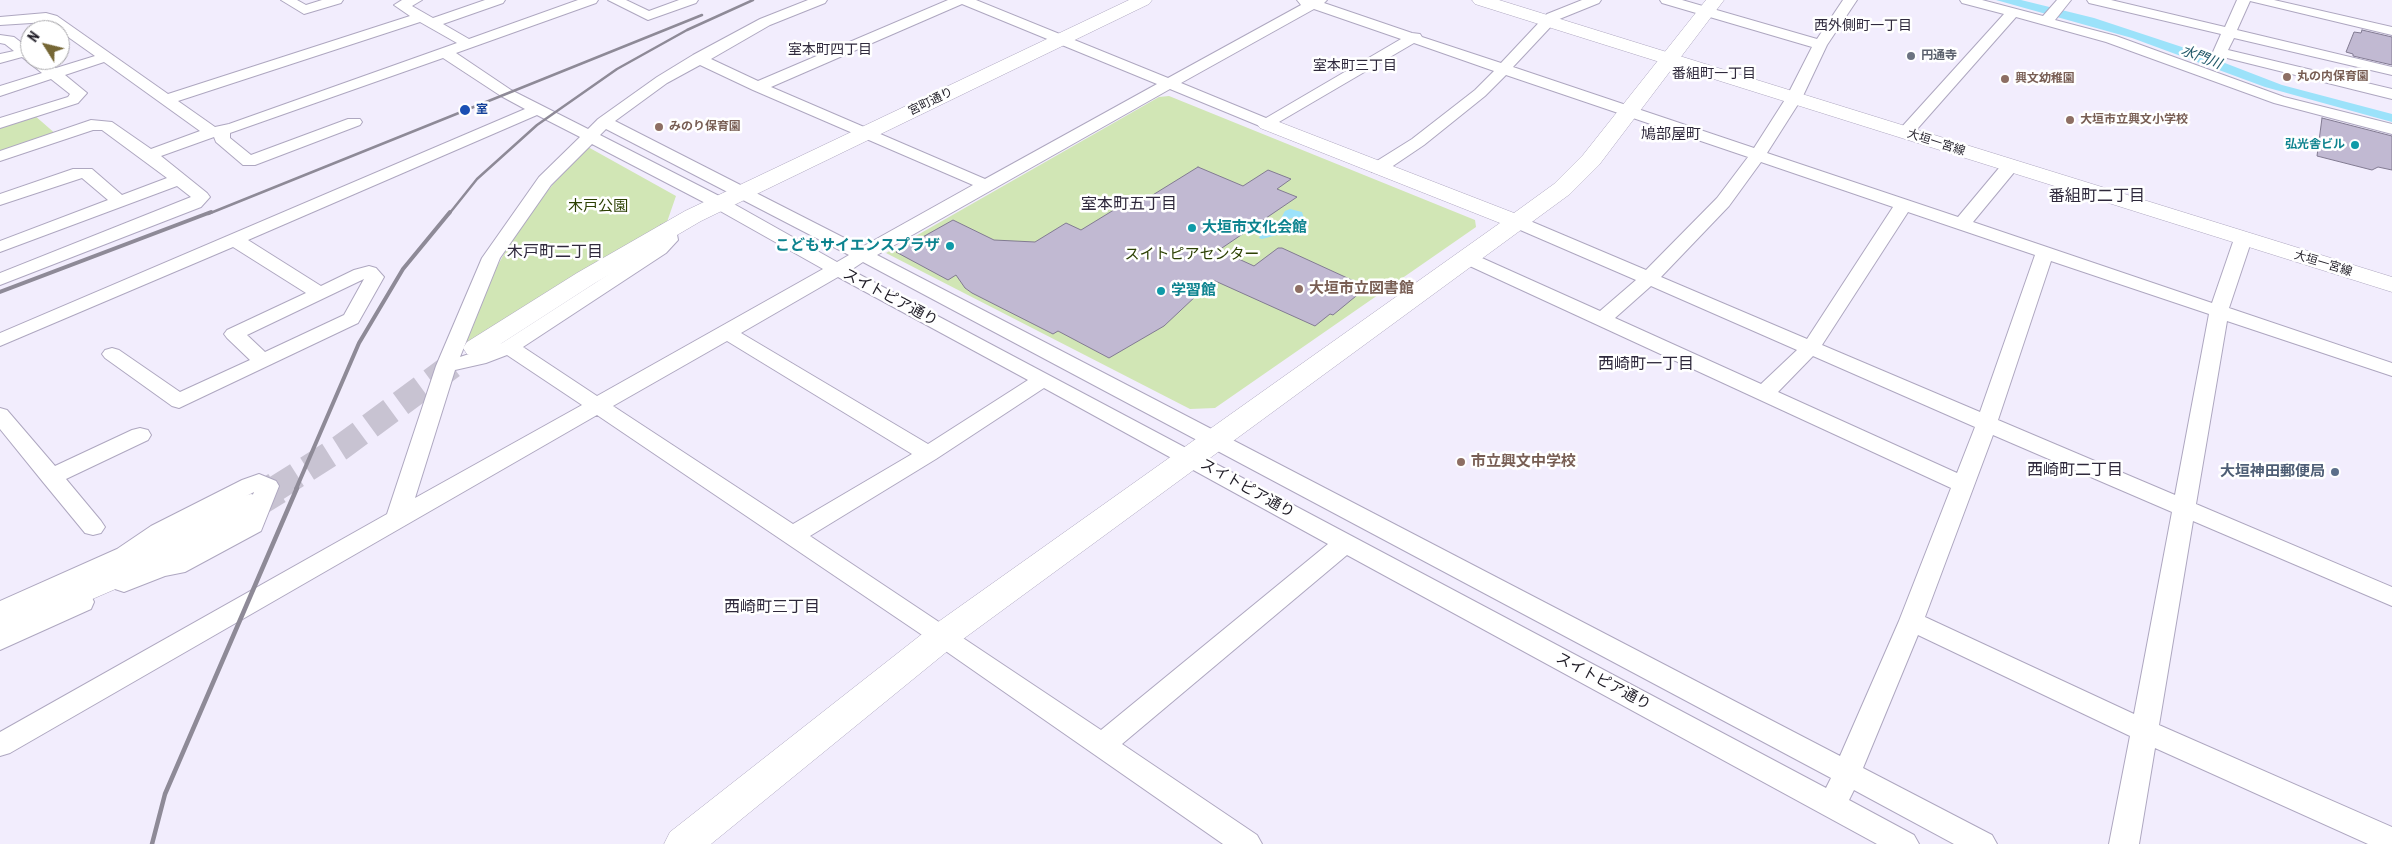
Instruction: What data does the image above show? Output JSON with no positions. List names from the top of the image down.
{
  "streets": {
    "street": ["宮町通り", "大垣一宮線", "スイトピア通り"]
  },
  "crossings": [
    ["宮町通り", "スイトピア通り"]
  ],
  "districts": [
    "西外側町一丁目",
    "室本町四丁目",
    "室本町三丁目",
    "番組町一丁目",
    "鳩部屋町",
    "番組町二丁目",
    "室本町五丁目",
    "木戸町二丁目",
    "西崎町一丁目",
    "西崎町二丁目",
    "西崎町三丁目"
  ],
  "water": ["水門川"],
  "parks": ["木戸公園", "スイトピアセンター"],
  "places": [
    "円通寺",
    "丸の内保育園",
    "興文幼稚園",
    "室",
    "大垣市立興文小学校",
    "みのり保育園",
    "弘光舎ビル",
    "大垣市文化会館",
    "こどもサイエンスプラザ",
    "大垣市立図書館",
    "学習館",
    "市立興文中学校",
    "大垣神田郵便局"
  ],
  "north": "top left"
}
